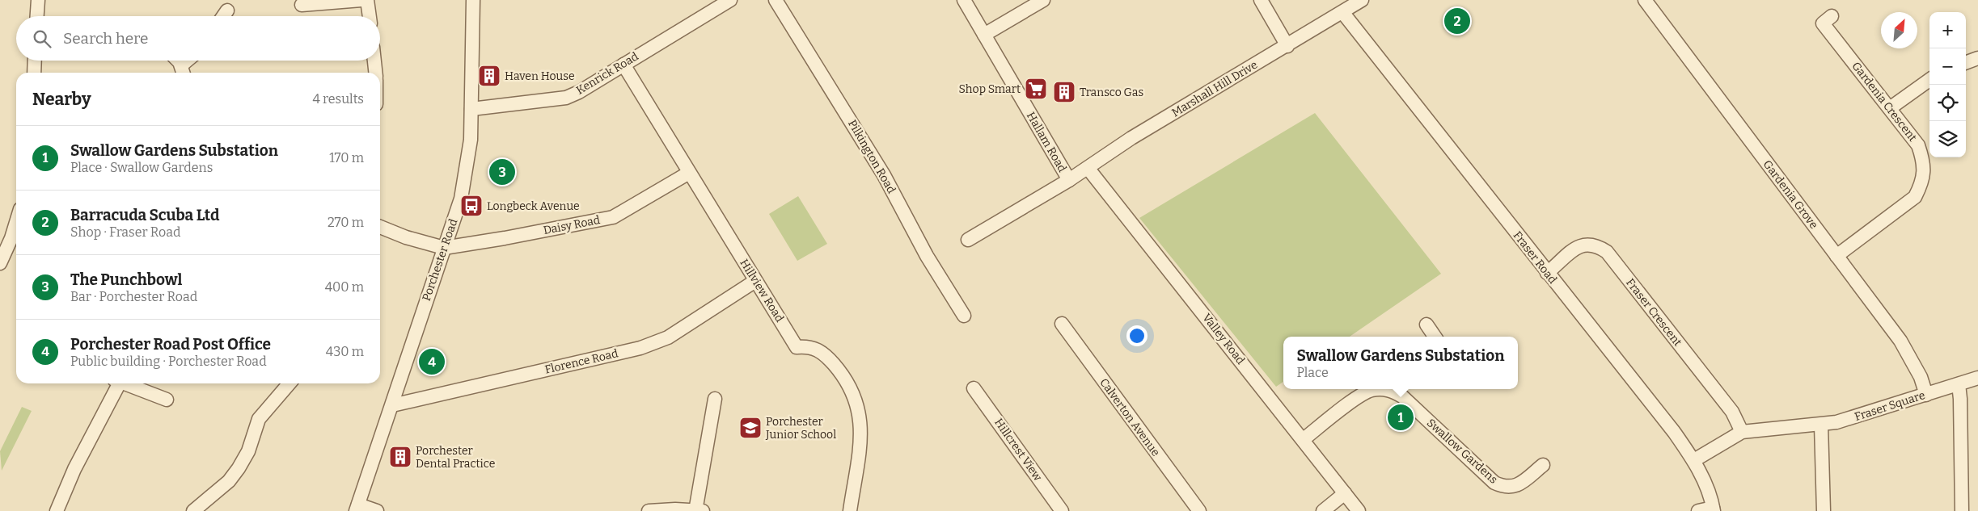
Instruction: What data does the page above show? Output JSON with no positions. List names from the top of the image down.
{
  "streets": {
    "street": [
      "Kenrick Road",
      "Marshall Hill Drive",
      "Gardenia Crescent",
      "Hallam Road",
      "Pilkington Road",
      "Gardenia Grove",
      "Daisy Road",
      "Fraser Road",
      "Porchester Road",
      "Hillview Road",
      "Fraser Crescent",
      "Valley Road",
      "Florence Road",
      "Fraser Square",
      "Calverton Avenue",
      "Hillcrest View",
      "Swallow Gardens"
    ]
  },
  "crossings": [
    ["Kenrick Road", "Porchester Road"],
    ["Kenrick Road", "Hillview Road"],
    ["Marshall Hill Drive", "Hallam Road"],
    ["Marshall Hill Drive", "Fraser Road"],
    ["Marshall Hill Drive", "Valley Road"],
    ["Gardenia Crescent", "Gardenia Grove"],
    ["Gardenia Grove", "Fraser Square"],
    ["Daisy Road", "Porchester Road"],
    ["Daisy Road", "Hillview Road"],
    ["Fraser Road", "Fraser Crescent"],
    ["Fraser Road", "Fraser Square"],
    ["Porchester Road", "Florence Road"],
    ["Hillview Road", "Florence Road"],
    ["Fraser Crescent", "Fraser Square"],
    ["Valley Road", "Swallow Gardens"]
  ],
  "places": {
    "building": ["Haven House", "Transco Gas", "Porchester Dental Practice"],
    "supermarket": ["Shop Smart"],
    "bus stop": ["Longbeck Avenue"],
    "school or university": ["Porchester Junior School"]
  },
  "north": "top right",
  "page": {
    "pins": [
      "2",
      "3",
      "4",
      "1"
    ],
    "map_buttons": ["+", "−"],
    "search": "Search here",
    "heading": ["Nearby", "4 results"],
    "list": [
      {
        "mark": "1",
        "name": "Swallow Gardens Substation",
        "note": "Place · Swallow Gardens",
        "value": "170 m"
      },
      {
        "mark": "2",
        "name": "Barracuda Scuba Ltd",
        "note": "Shop · Fraser Road",
        "value": "270 m"
      },
      {
        "mark": "3",
        "name": "The Punchbowl",
        "note": "Bar · Porchester Road",
        "value": "400 m"
      },
      {
        "mark": "4",
        "name": "Porchester Road Post Office",
        "note": "Public building · Porchester Road",
        "value": "430 m"
      }
    ],
    "popup": ["Swallow Gardens Substation", "Place"]
  }
}
